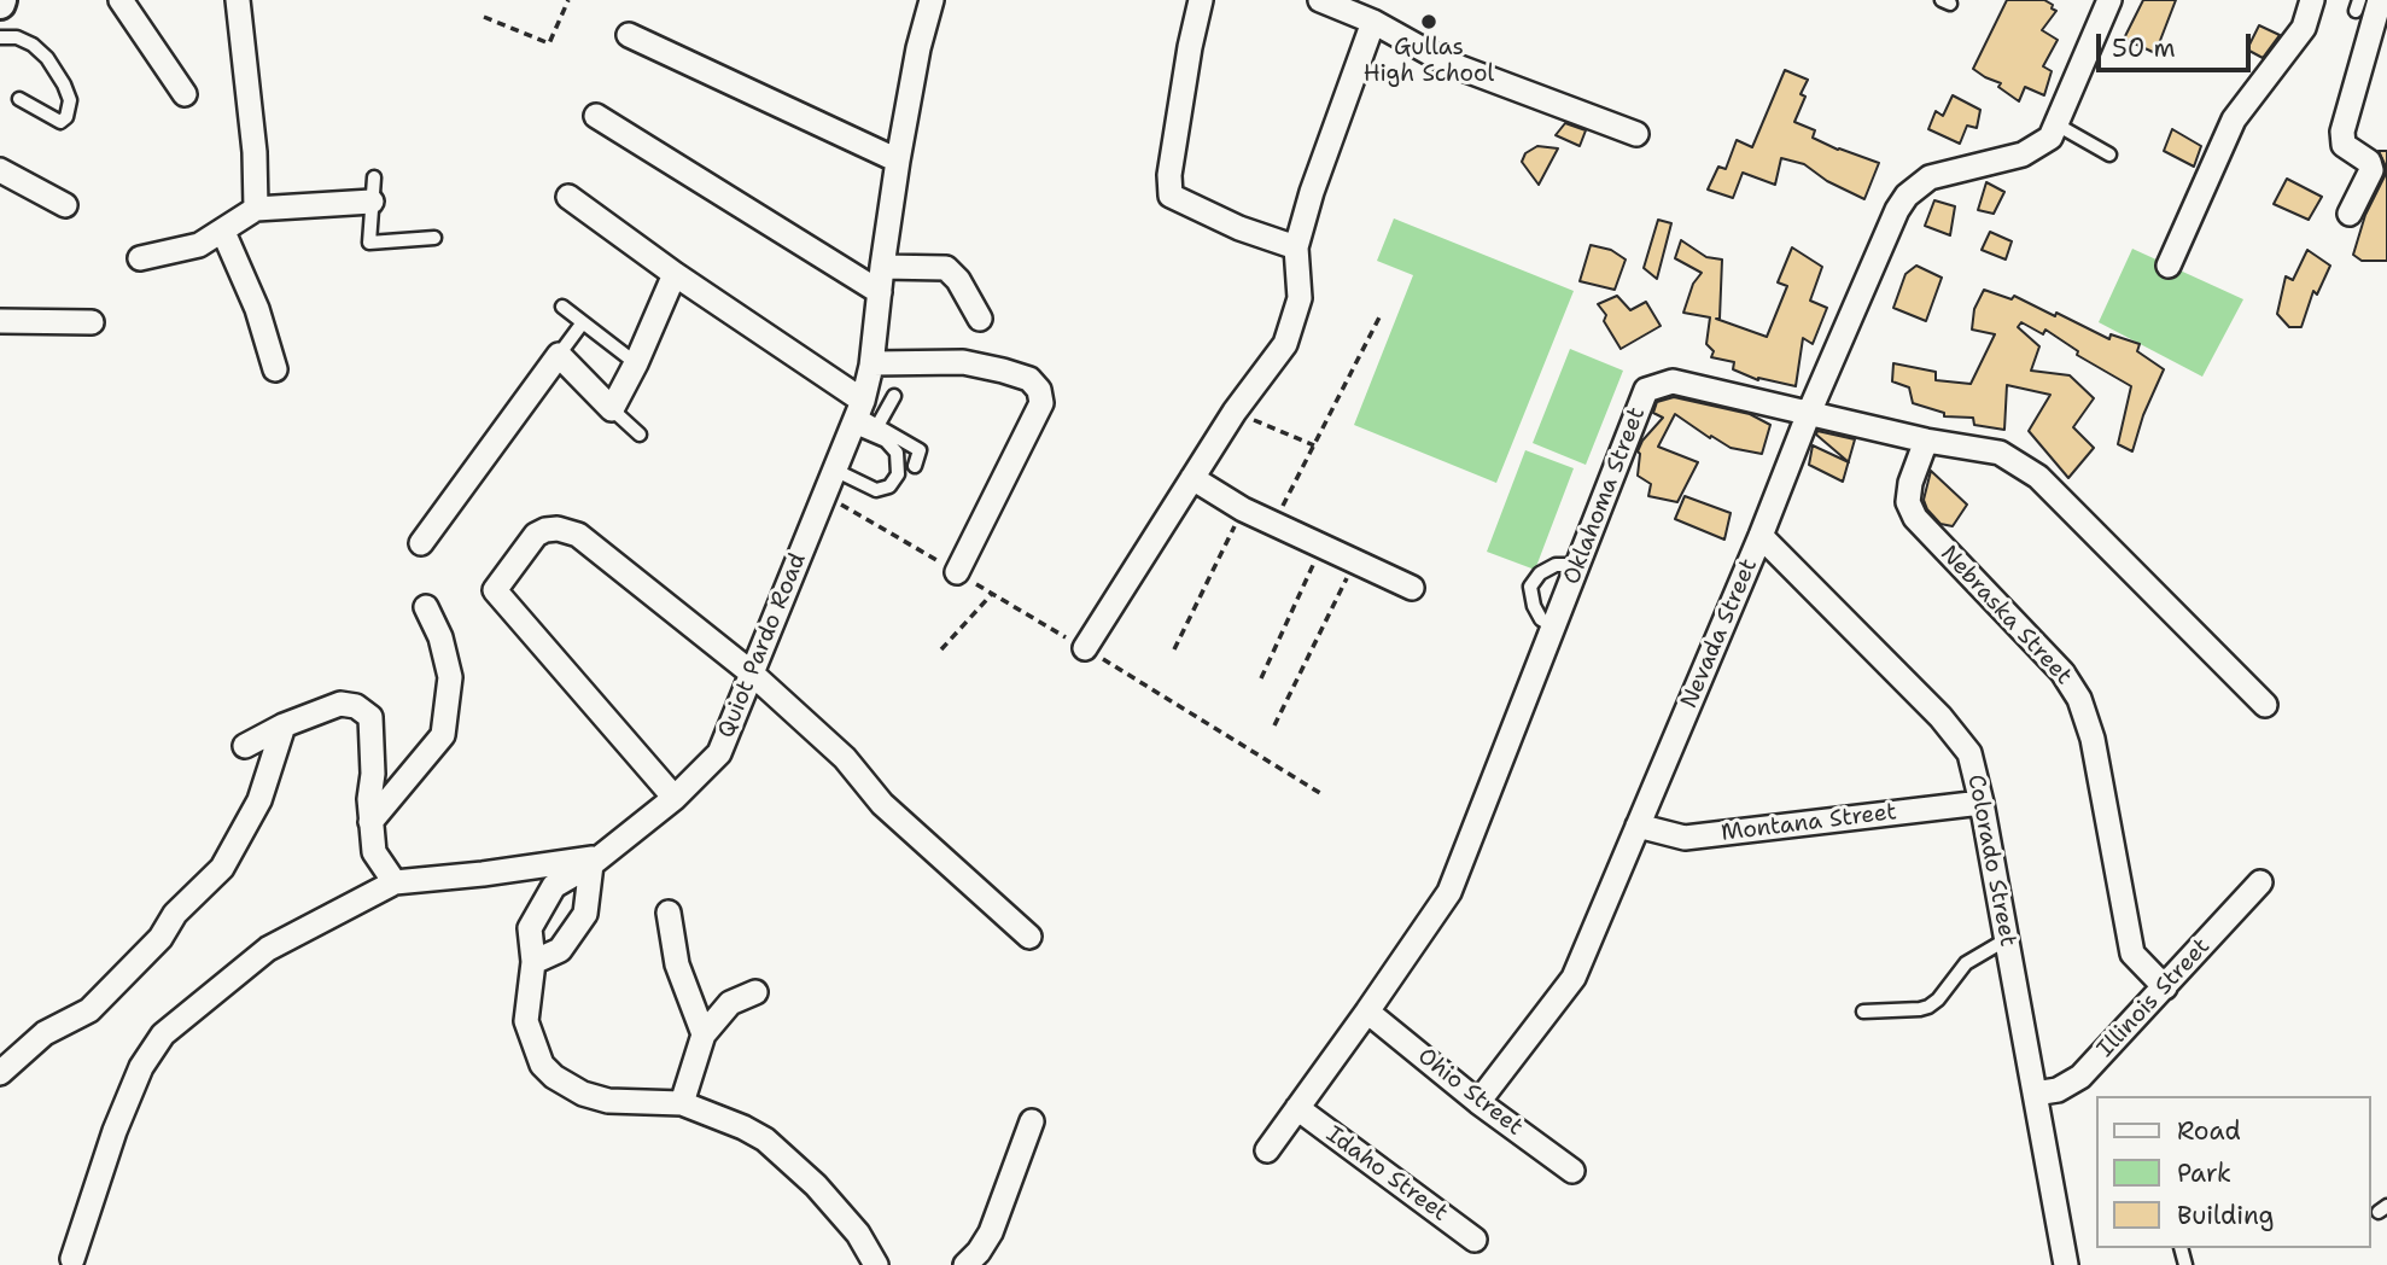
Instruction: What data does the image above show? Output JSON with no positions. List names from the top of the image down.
{
  "streets": {
    "street": [
      "Oklahoma Street",
      "Nebraska Street",
      "Nevada Street",
      "Quiot Pardo Road",
      "Montana Street",
      "Colorado Street",
      "Illinois Street",
      "Ohio Street",
      "Idaho Street"
    ]
  },
  "crossings": [
    ["Oklahoma Street", "Nebraska Street"],
    ["Oklahoma Street", "Nevada Street"],
    ["Oklahoma Street", "Ohio Street"],
    ["Oklahoma Street", "Idaho Street"],
    ["Nebraska Street", "Illinois Street"],
    ["Nevada Street", "Montana Street"],
    ["Nevada Street", "Colorado Street"],
    ["Nevada Street", "Ohio Street"],
    ["Montana Street", "Colorado Street"],
    ["Colorado Street", "Illinois Street"]
  ],
  "places": ["Gullas High School"],
  "legend": ["Road", "Park", "Building"],
  "scale_bar": "50 m"
}
